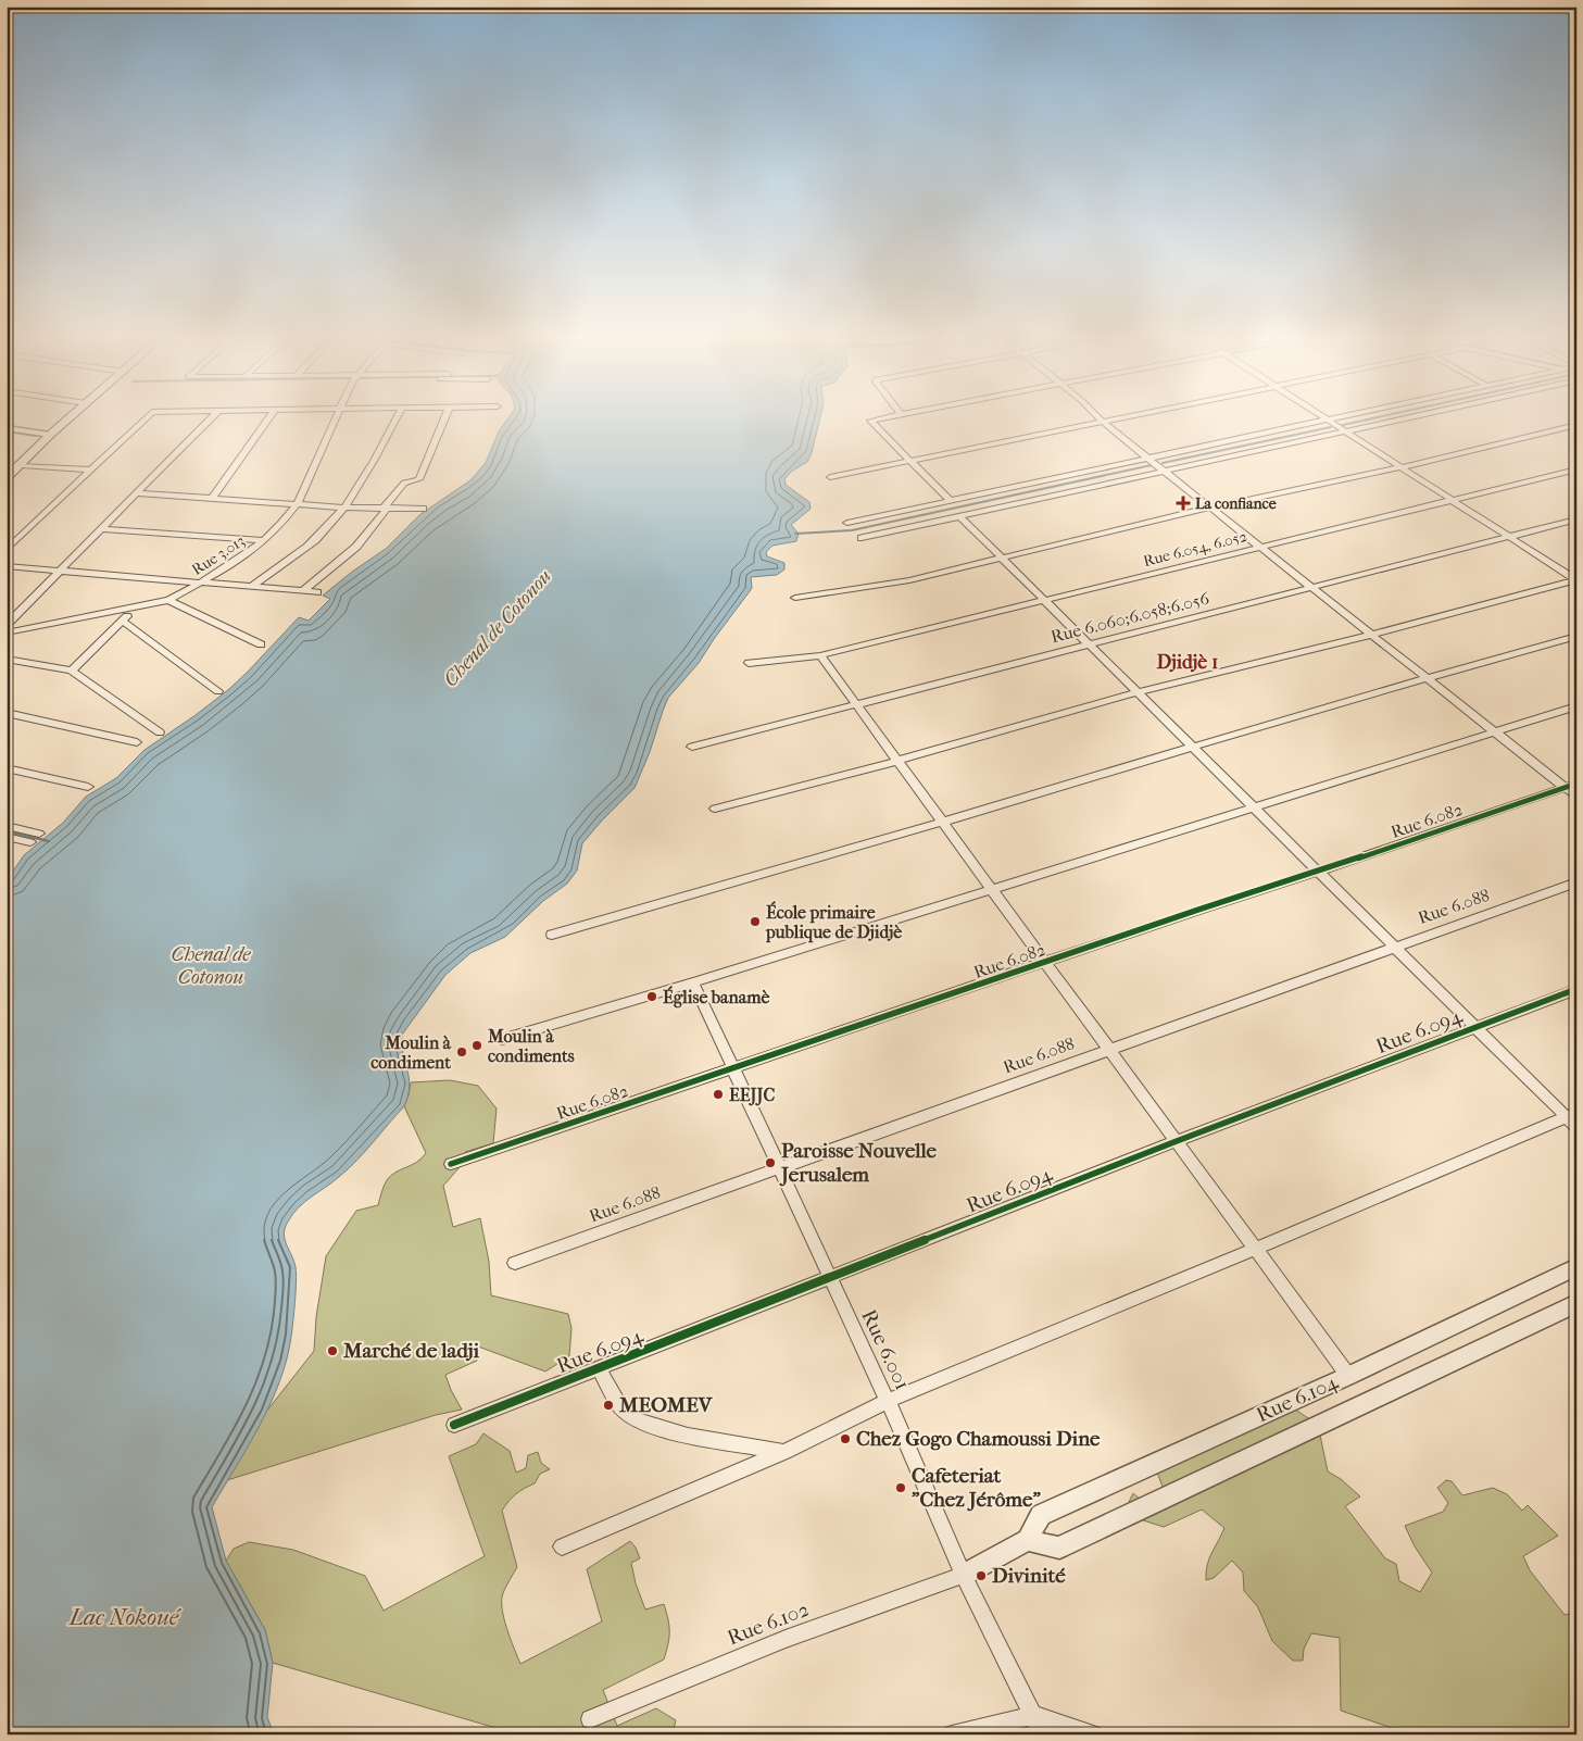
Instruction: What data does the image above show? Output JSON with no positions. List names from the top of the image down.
{
  "streets": {
    "street": [
      "Rue 6.054, 6.052",
      "Rue 3.013",
      "Rue 6.060;6.058;6.056",
      "Rue 6.082",
      "Rue 6.088",
      "Rue 6.094",
      "Rue 6.001",
      "Rue 6.104",
      "Rue 6.102"
    ]
  },
  "crossings": [
    ["Rue 6.082", "Rue 6.001"],
    ["Rue 6.088", "Rue 6.001"],
    ["Rue 6.094", "Rue 6.001"],
    ["Rue 6.001", "Rue 6.102"]
  ],
  "districts": ["Djidjè 1"],
  "water": ["Chenal de Cotonou", "Lac Nokoué"],
  "places": {
    "health": ["La confiance"],
    "other": [
      "École primaire publique de Djidjè",
      "Église banamè",
      "Moulin à condiments",
      "Moulin à condiment",
      "EEJJC",
      "Paroisse Nouvelle Jerusalem",
      "Marché de ladji",
      "MEOMEV",
      "Chez Gogo Chamoussi Dine",
      "Cafeteriat \"Chez Jérôme\"",
      "Divinité"
    ]
  }
}
